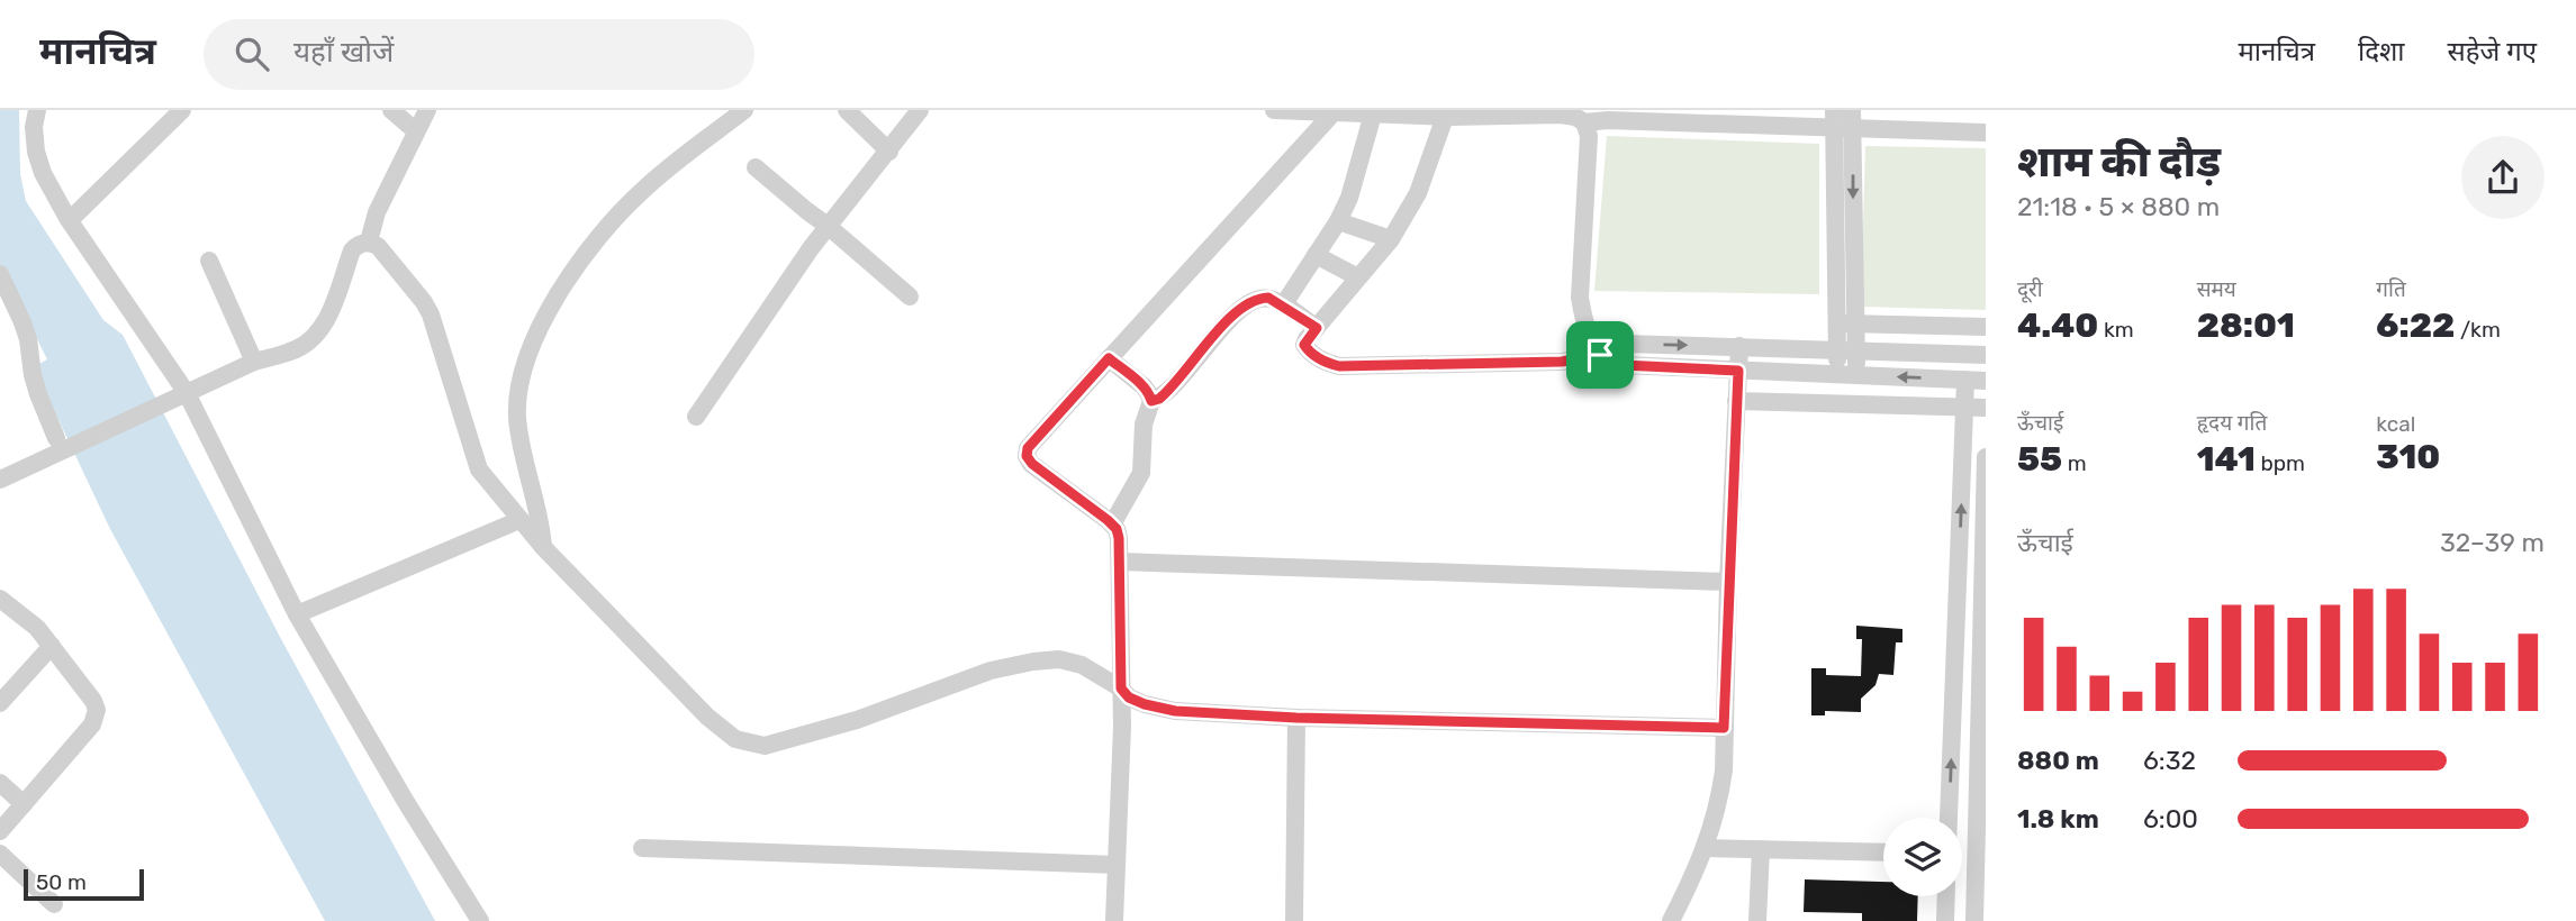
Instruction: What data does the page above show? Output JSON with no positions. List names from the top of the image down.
{
  "scale_bar": "50 m",
  "page": {
    "header": "मानचित्र",
    "search": "यहाँ खोजें",
    "nav": ["मानचित्र", "दिशा", "सहेजे गए"],
    "heading": ["शाम की दौड़", "21:18 · 5 × 880 m"],
    "stats": [
      ["दूरी", "4.40 km"],
      ["समय", "28:01"],
      ["गति", "6:22 /km"],
      ["ऊँचाई", "55 m"],
      ["हृदय गति", "141 bpm"],
      ["kcal", "310"]
    ],
    "chart": ["ऊँचाई", "32–39 m"],
    "list": [
      {
        "name": "880 m",
        "note": "6:32"
      },
      {
        "name": "1.8 km",
        "note": "6:00"
      }
    ],
    "scale": "50 m"
  }
}
